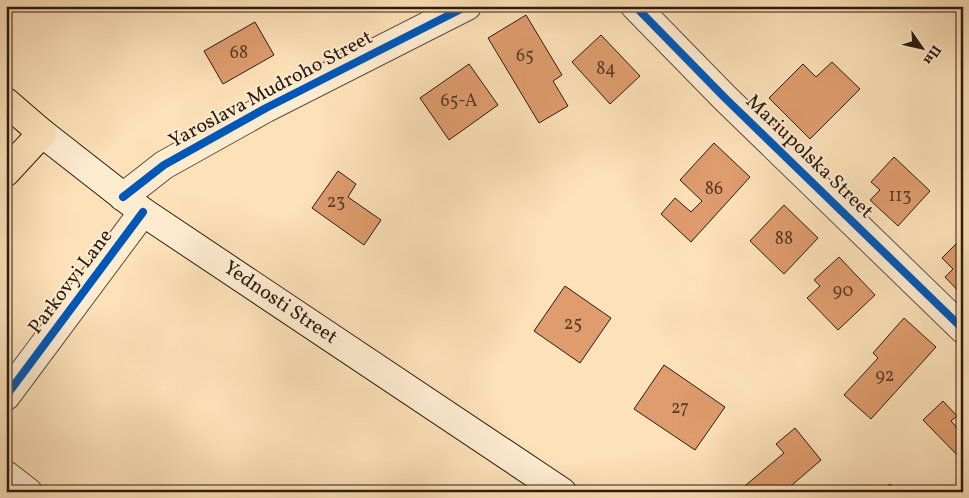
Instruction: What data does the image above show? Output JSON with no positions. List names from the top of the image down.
{
  "streets": {
    "main road": ["Yednosti Street"],
    "street": ["Yaroslava Mudroho Street", "Mariupolska Street", "Parkovyi Lane"]
  },
  "crossings": [
    ["Yaroslava Mudroho Street", "Parkovyi Lane"],
    ["Yaroslava Mudroho Street", "Yednosti Street"],
    ["Parkovyi Lane", "Yednosti Street"]
  ],
  "house_numbers": [
    "68",
    "65",
    "84",
    "65-А",
    "86",
    "113",
    "23",
    "88",
    "90",
    "25",
    "92",
    "27"
  ],
  "north": "bottom right"
}
